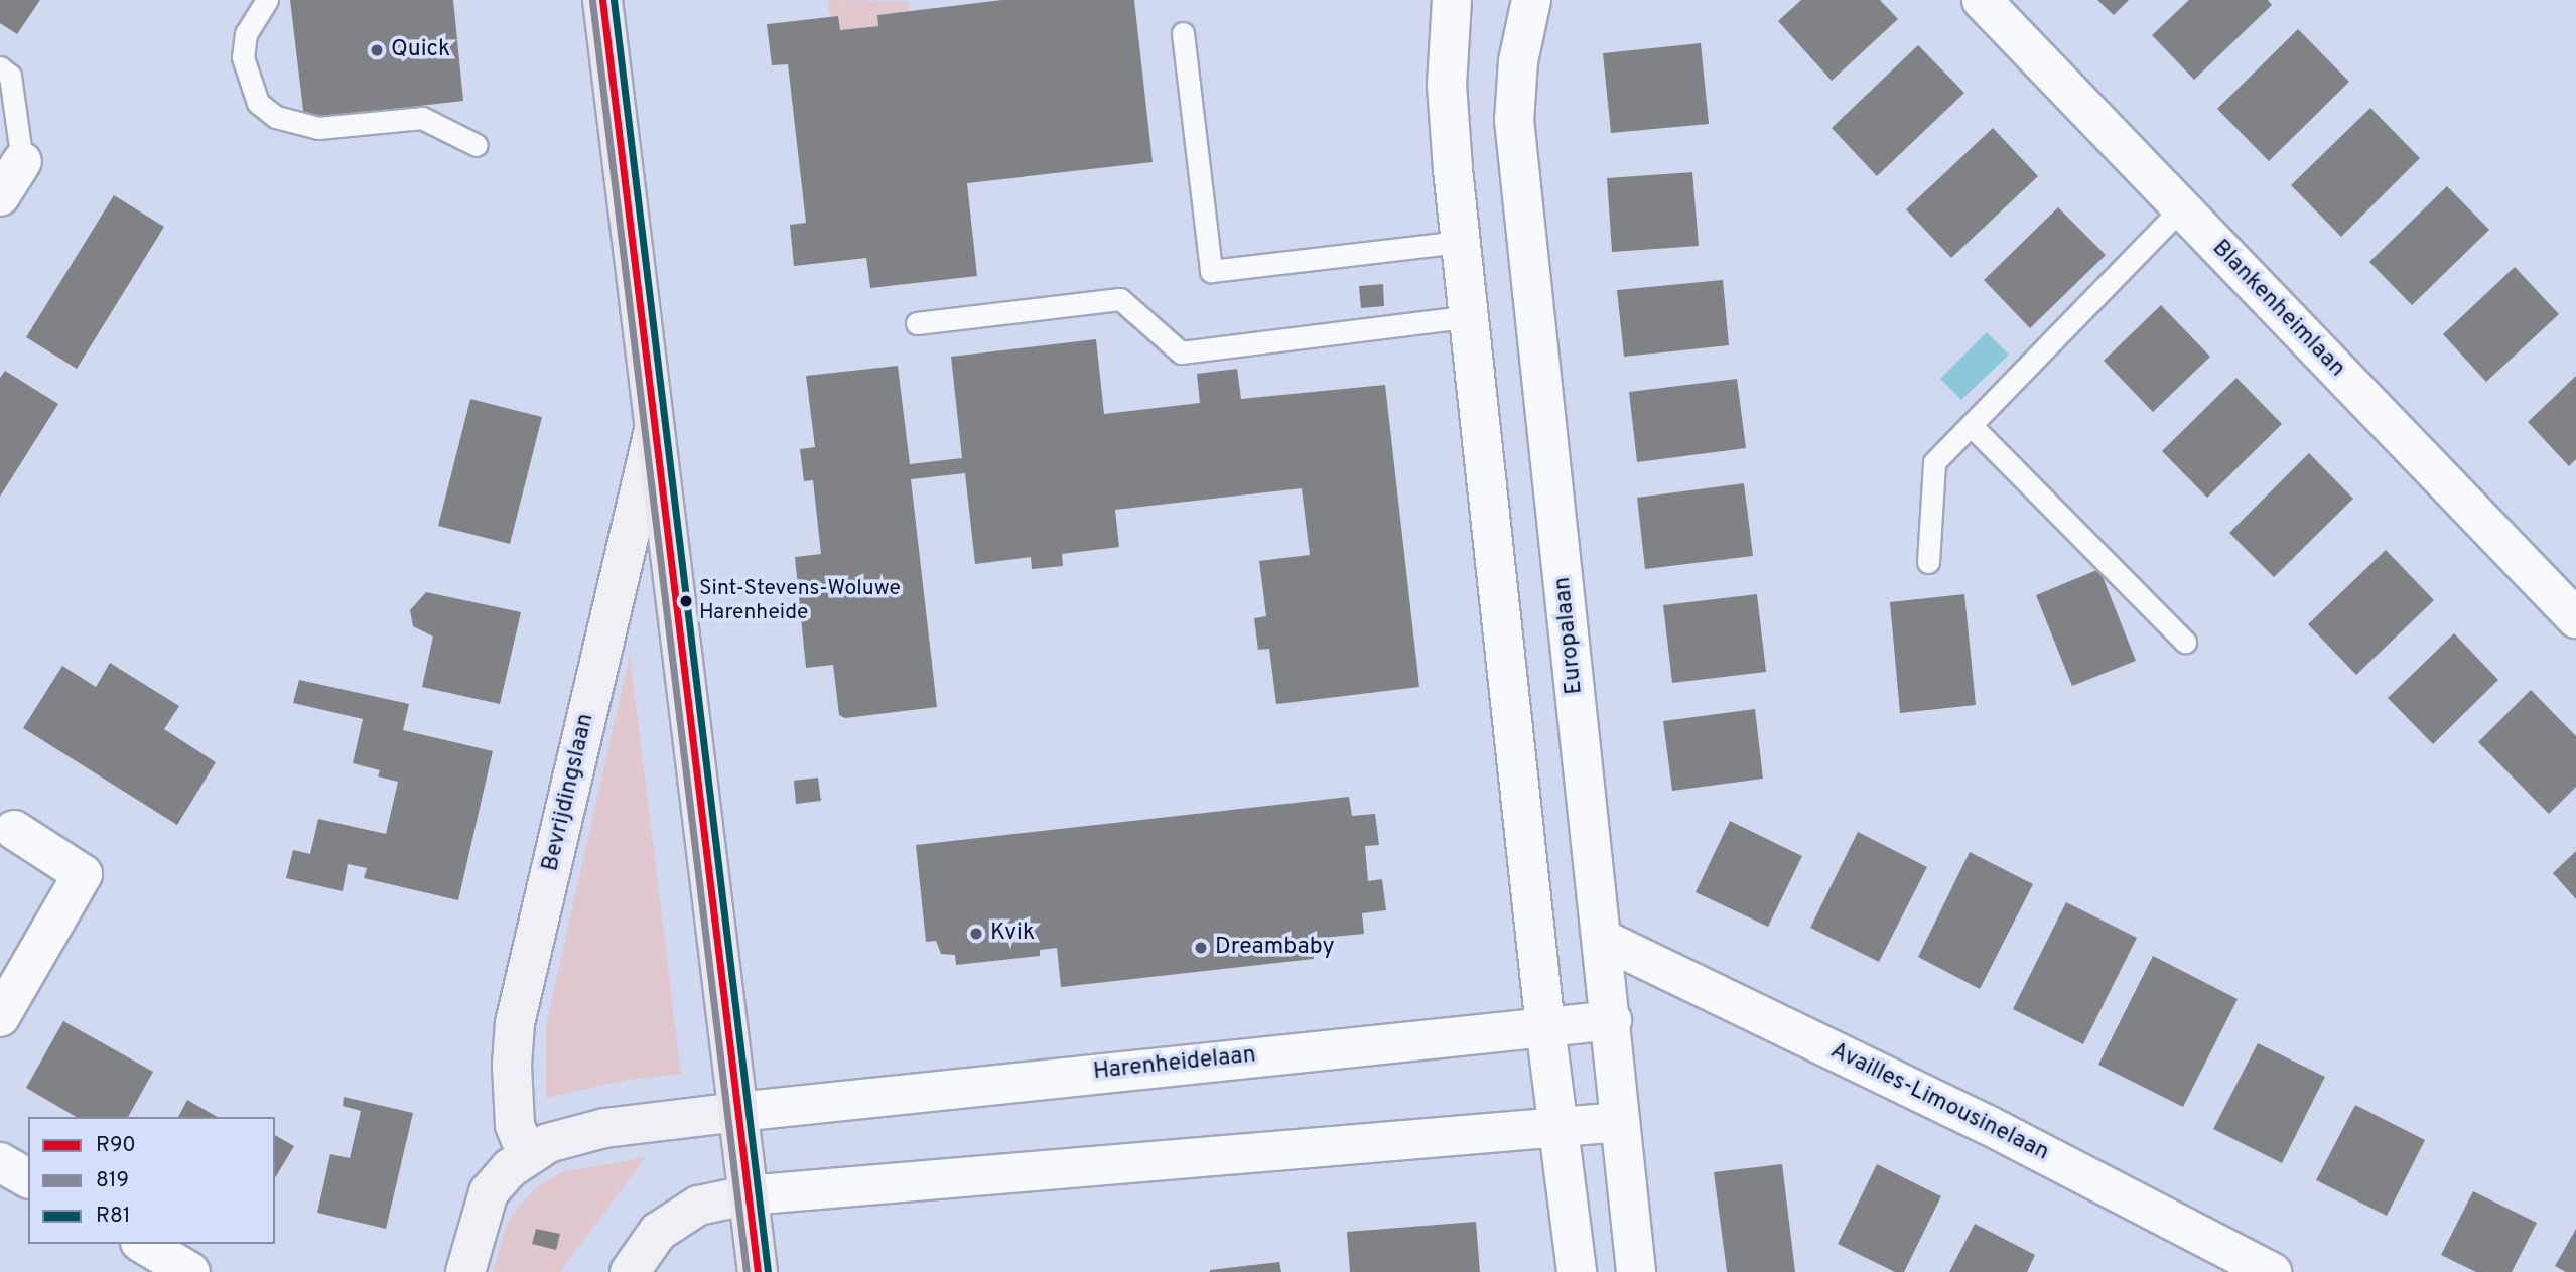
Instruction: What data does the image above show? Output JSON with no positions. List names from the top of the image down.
{
  "streets": {
    "street": [
      "Blankenheimlaan",
      "Europalaan",
      "Bevrijdingslaan",
      "Harenheidelaan",
      "Availles-Limousinelaan"
    ]
  },
  "crossings": [
    ["Europalaan", "Harenheidelaan"],
    ["Europalaan", "Availles-Limousinelaan"]
  ],
  "places": [
    "Quick",
    "Sint-Stevens-Woluwe Harenheide",
    "Kvik",
    "Dreambaby"
  ],
  "lines": ["transit line R90", "transit line R81", "transit line 819"],
  "legend": ["R90", "819", "R81"]
}
